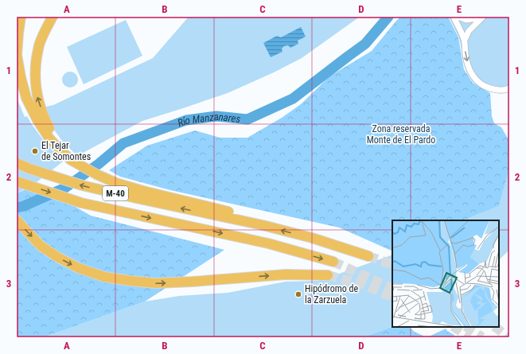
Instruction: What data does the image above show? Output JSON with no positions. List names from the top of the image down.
{
  "streets": {
    "highway": ["M-40"]
  },
  "water": ["Río Manzanares"],
  "parks": ["Zona reservada Monte de El Pardo"],
  "places": ["El Tejar de Somontes", "Hipódromo de la Zarzuela"],
  "grid": {
    "columns": [
      "A",
      "B",
      "C",
      "D",
      "E"
    ],
    "rows": ["1", "2", "3"]
  }
}
